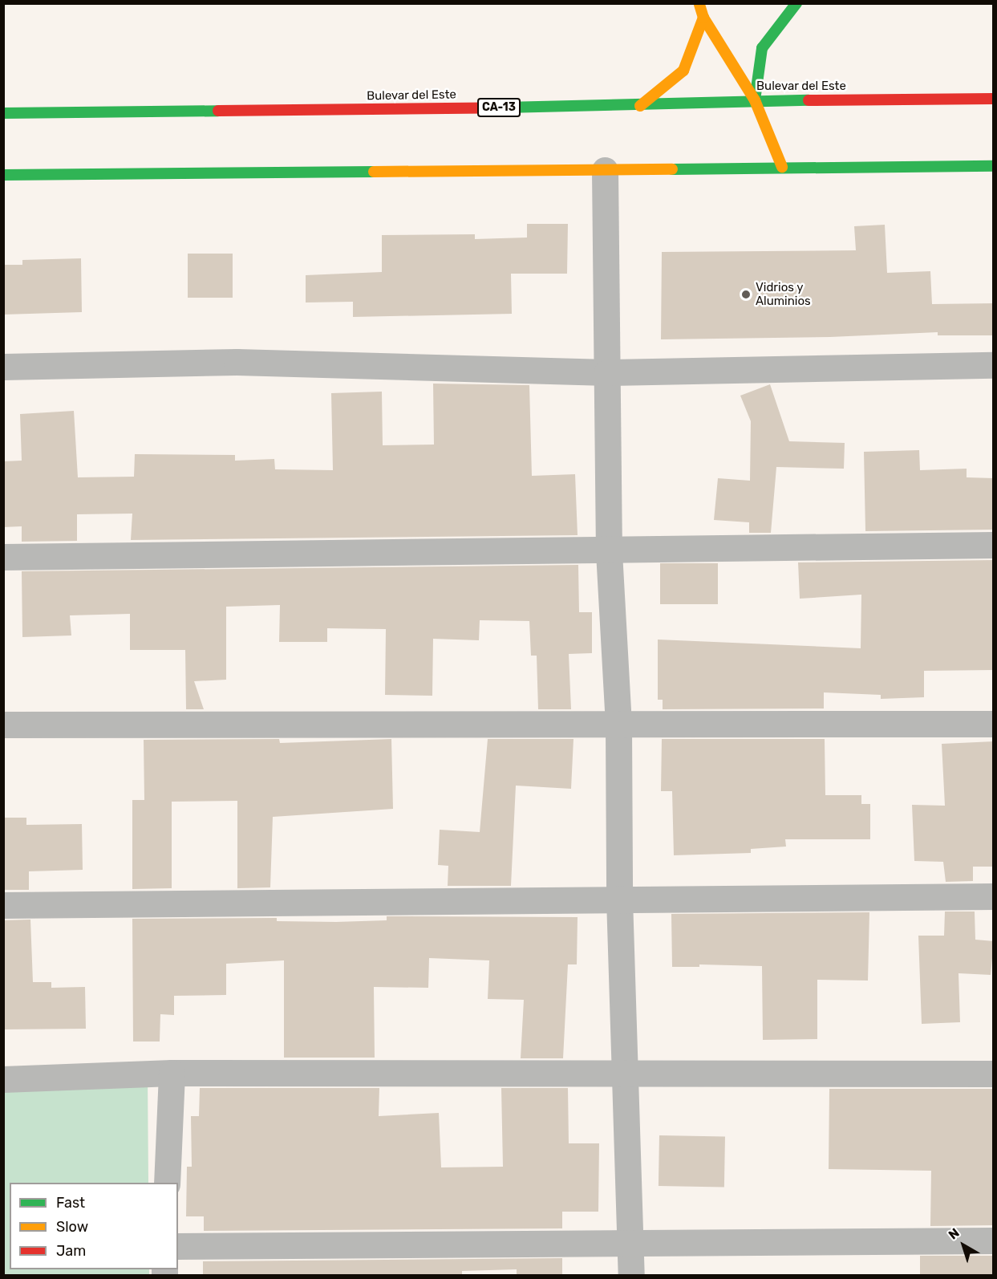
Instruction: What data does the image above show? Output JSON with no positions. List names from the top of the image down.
{
  "streets": {
    "highway": ["Bulevar del Este", "CA-13"]
  },
  "places": ["Vidrios y Aluminios"],
  "legend": ["Fast", "Slow", "Jam"],
  "north": "top left"
}
